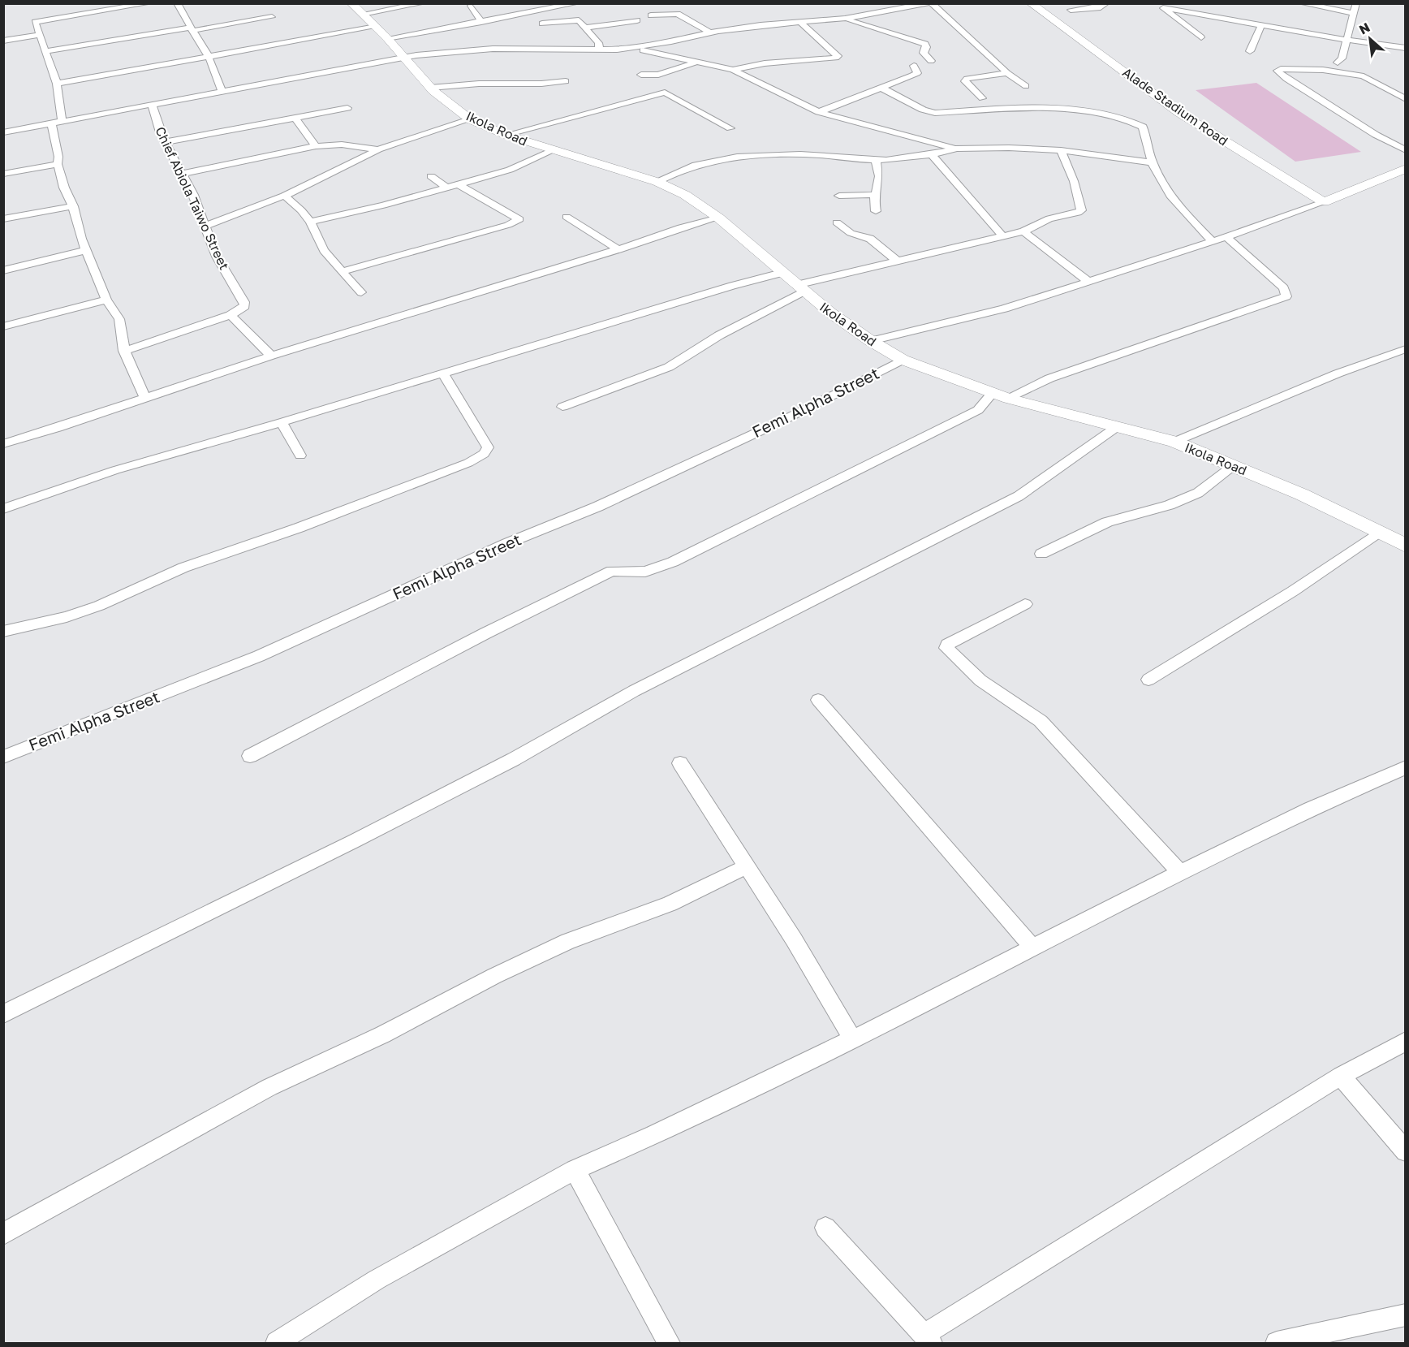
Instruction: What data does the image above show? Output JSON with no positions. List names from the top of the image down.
{
  "streets": {
    "street": [
      "Alade Stadium Road",
      "Ikola Road",
      "Chief Abiola Taiwo Street",
      "Femi Alpha Street"
    ]
  },
  "crossings": [
    ["Ikola Road", "Femi Alpha Street"]
  ],
  "north": "top left"
}
